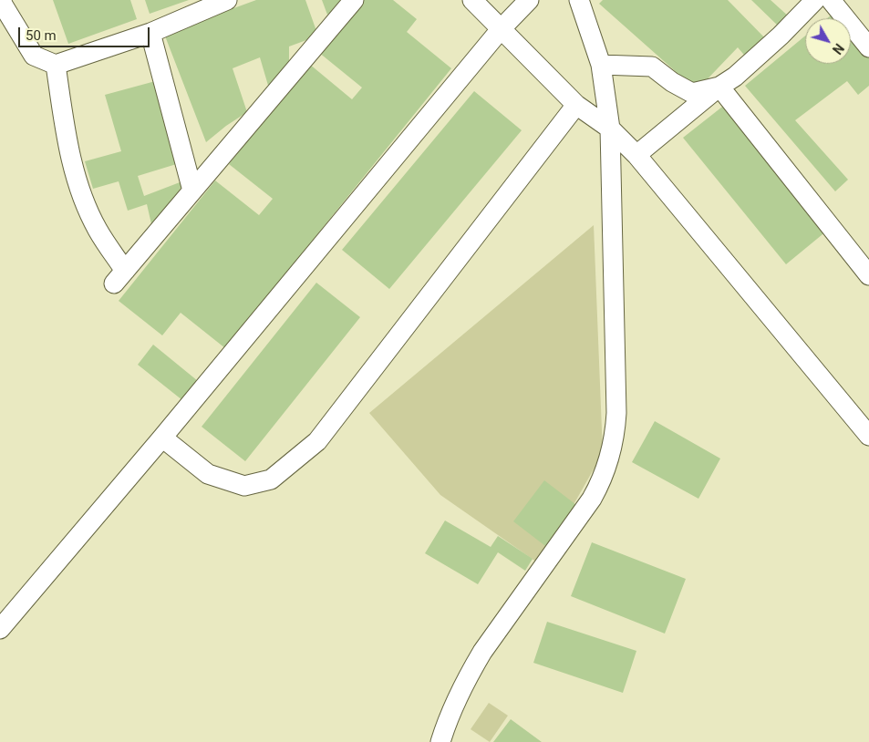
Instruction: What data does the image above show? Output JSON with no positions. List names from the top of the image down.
{
  "scale_bar": "50 m",
  "north": "bottom right"
}
